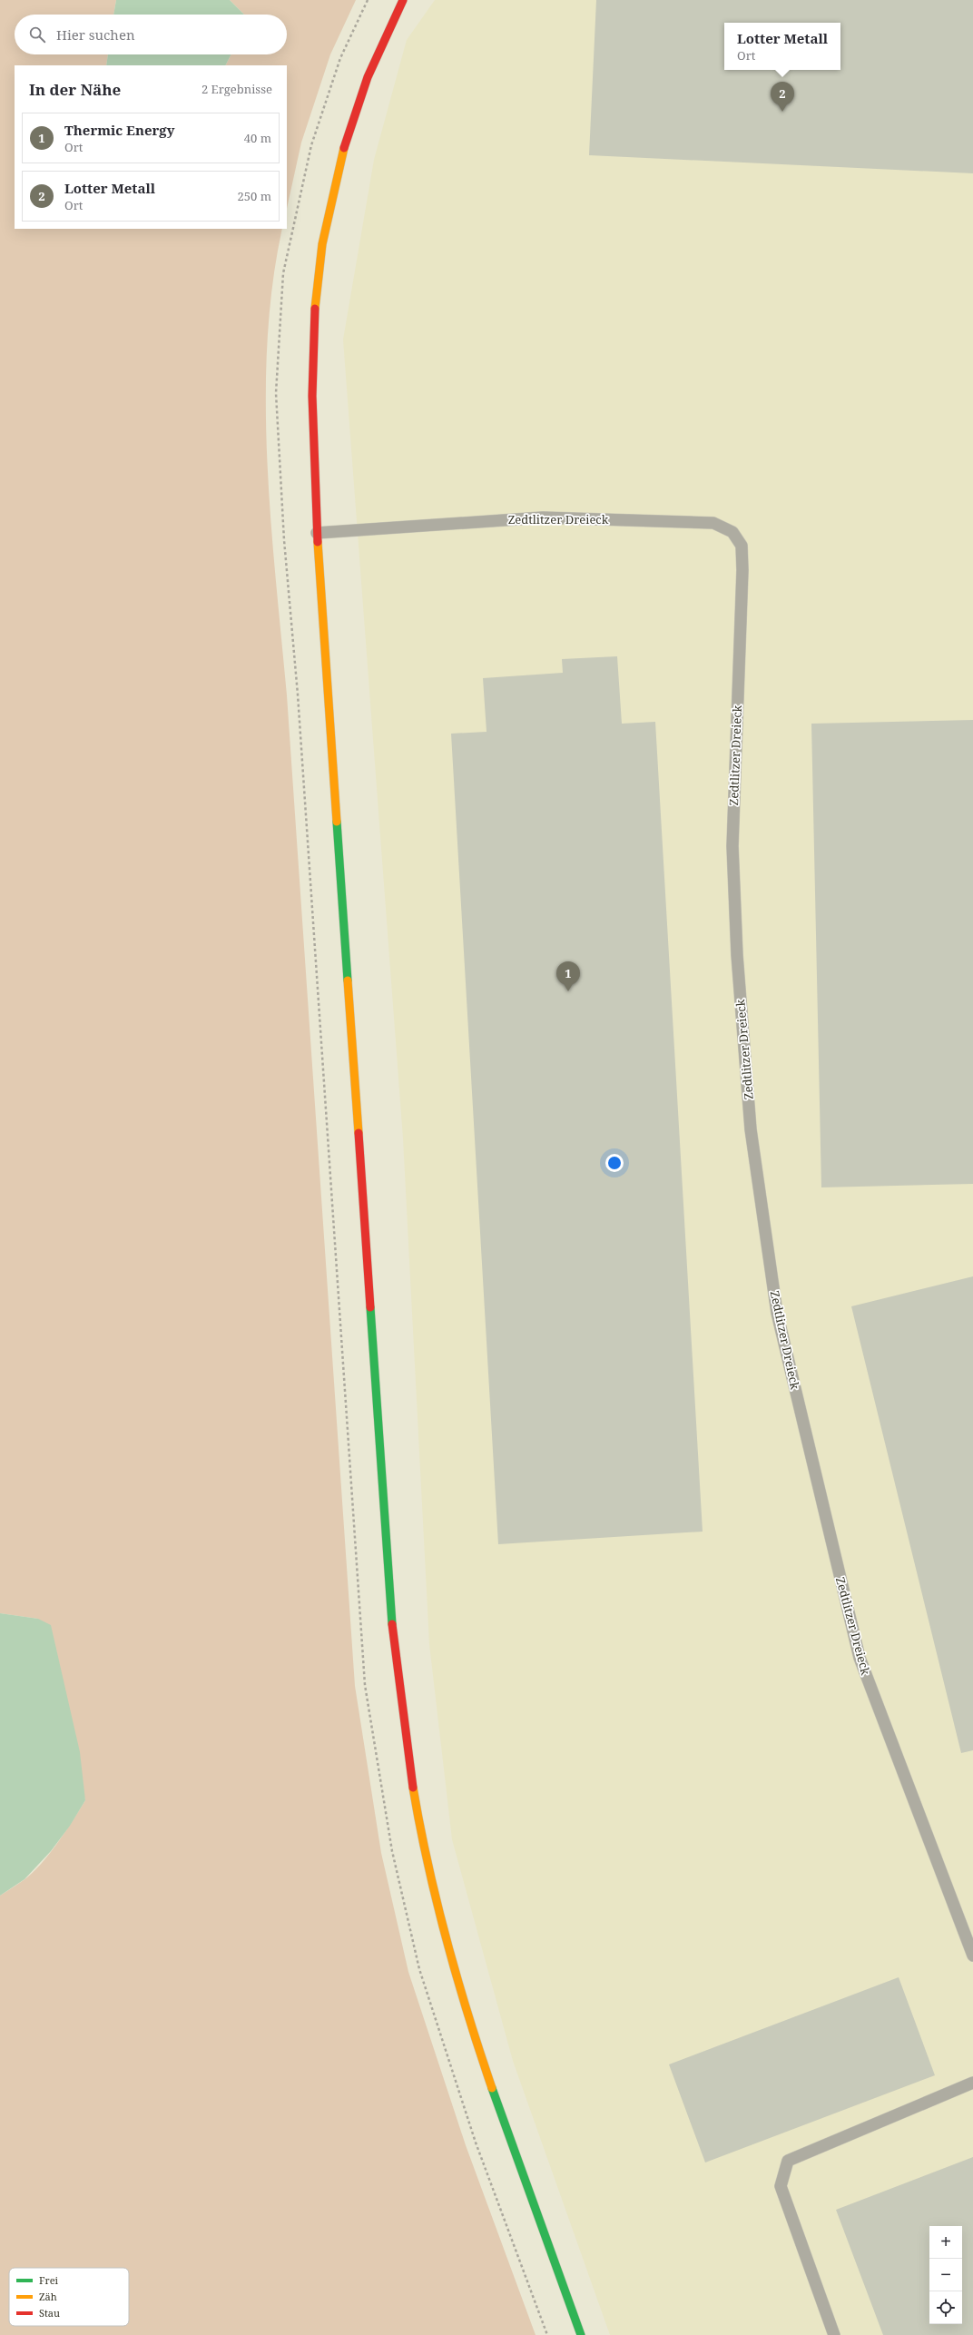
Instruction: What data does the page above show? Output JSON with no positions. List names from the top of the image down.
{
  "streets": {
    "lane": ["Zedtlitzer Dreieck"]
  },
  "legend": ["Frei", "Zäh", "Stau"],
  "page": {
    "search": "Hier suchen",
    "popup": ["Lotter Metall", "Ort"],
    "heading": ["In der Nähe", "2 Ergebnisse"],
    "pins": ["2", "1"],
    "list": [
      {
        "mark": "1",
        "name": "Thermic Energy",
        "note": "Ort",
        "value": "40 m"
      },
      {
        "mark": "2",
        "name": "Lotter Metall",
        "note": "Ort",
        "value": "250 m"
      }
    ],
    "map_buttons": ["+", "−"]
  }
}
